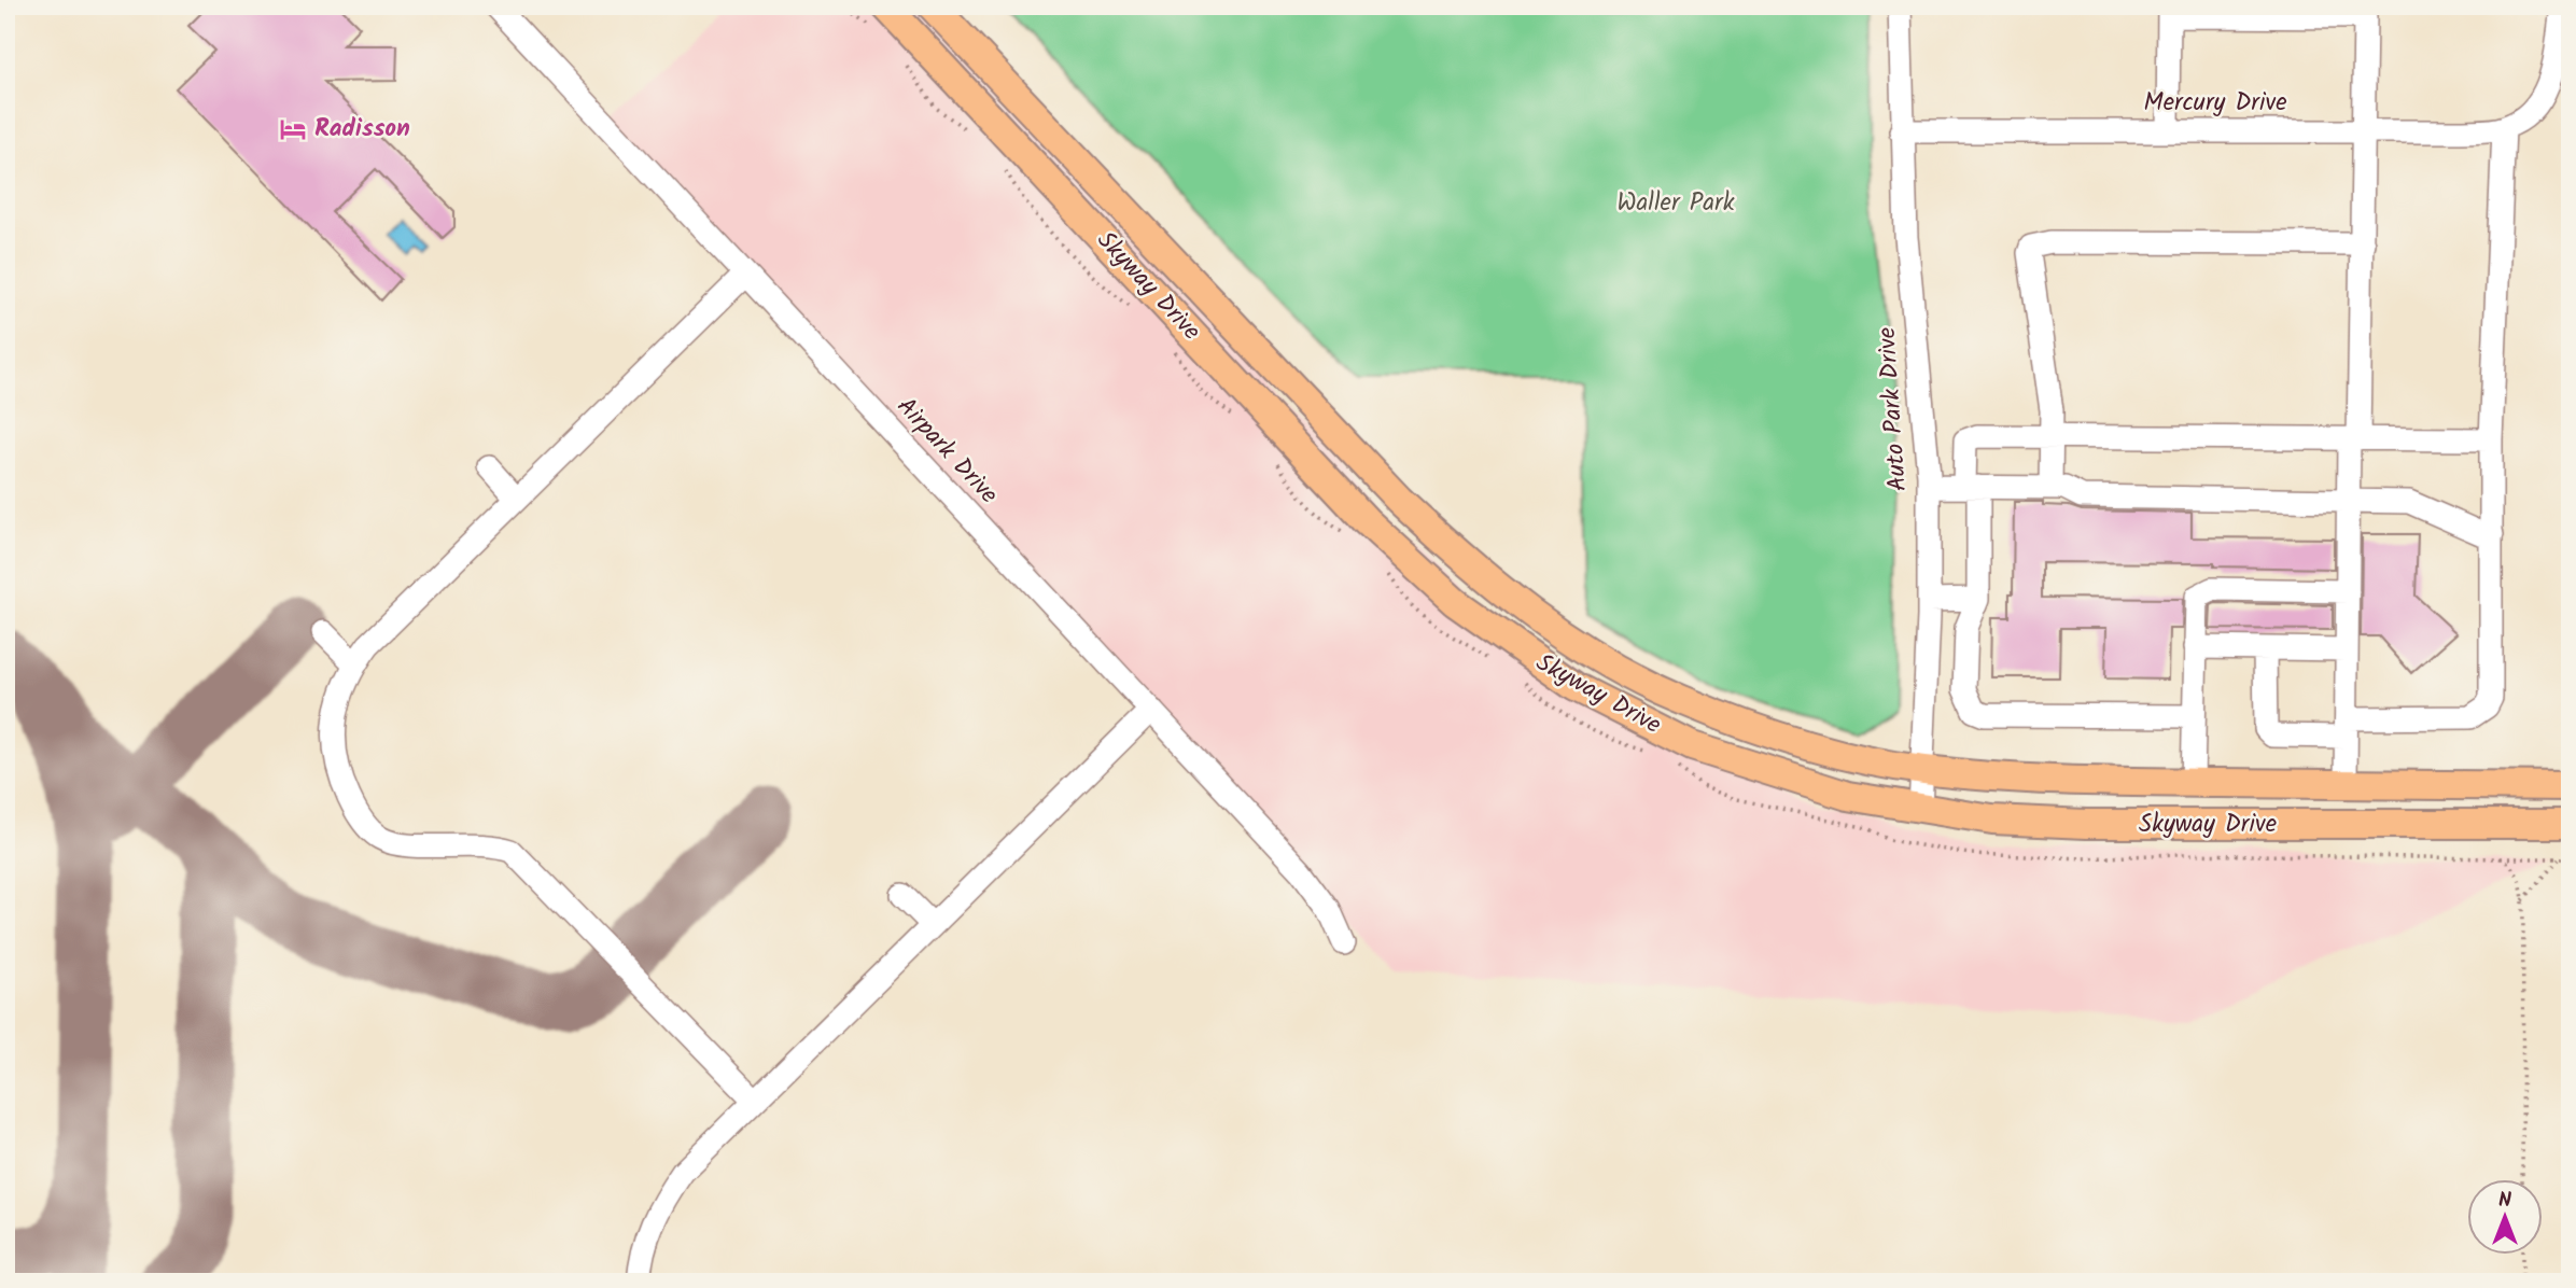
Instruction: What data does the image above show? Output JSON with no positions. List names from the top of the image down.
{
  "streets": {
    "main road": ["Skyway Drive"],
    "street": ["Mercury Drive", "Auto Park Drive", "Airpark Drive"]
  },
  "crossings": [
    ["Mercury Drive", "Auto Park Drive"],
    ["Skyway Drive", "Auto Park Drive"]
  ],
  "parks": ["Waller Park"],
  "places": {
    "hotel": ["Radisson"]
  },
  "north": "top"
}
